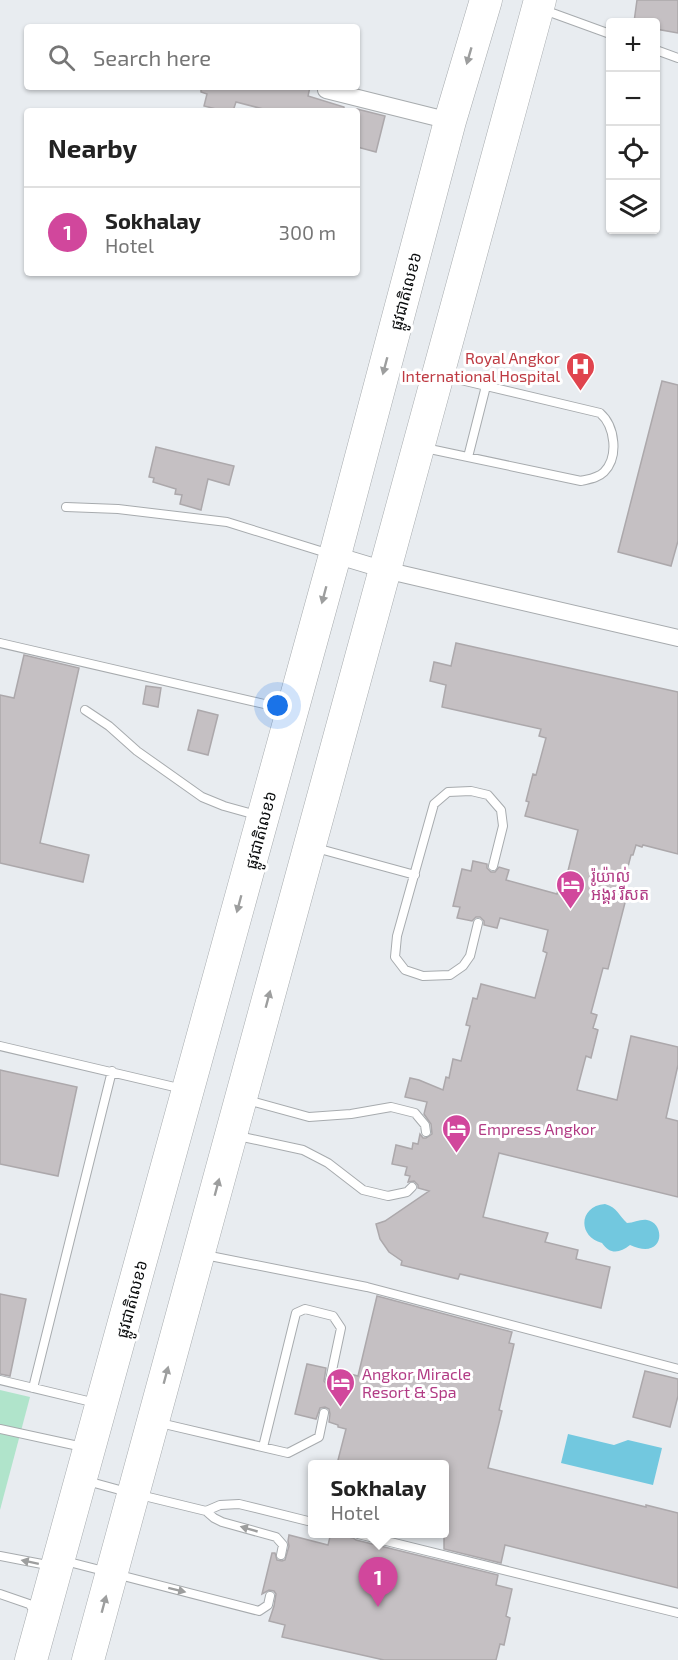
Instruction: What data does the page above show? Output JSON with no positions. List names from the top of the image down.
{
  "streets": {
    "highway": ["ផ្លូវជាតិលេខ៦"]
  },
  "places": {
    "hospital": ["Royal Angkor International Hospital"],
    "hotel": ["រ៉ូយ៉ាល់ អង្គរ រីសត", "Empress Angkor", "Angkor Miracle Resort & Spa"]
  },
  "page": {
    "map_buttons": ["+", "−"],
    "search": "Search here",
    "heading": "Nearby",
    "list": [
      {
        "mark": "1",
        "name": "Sokhalay",
        "note": "Hotel",
        "value": "300 m"
      }
    ],
    "popup": ["Sokhalay", "Hotel"],
    "pins": "1"
  }
}
